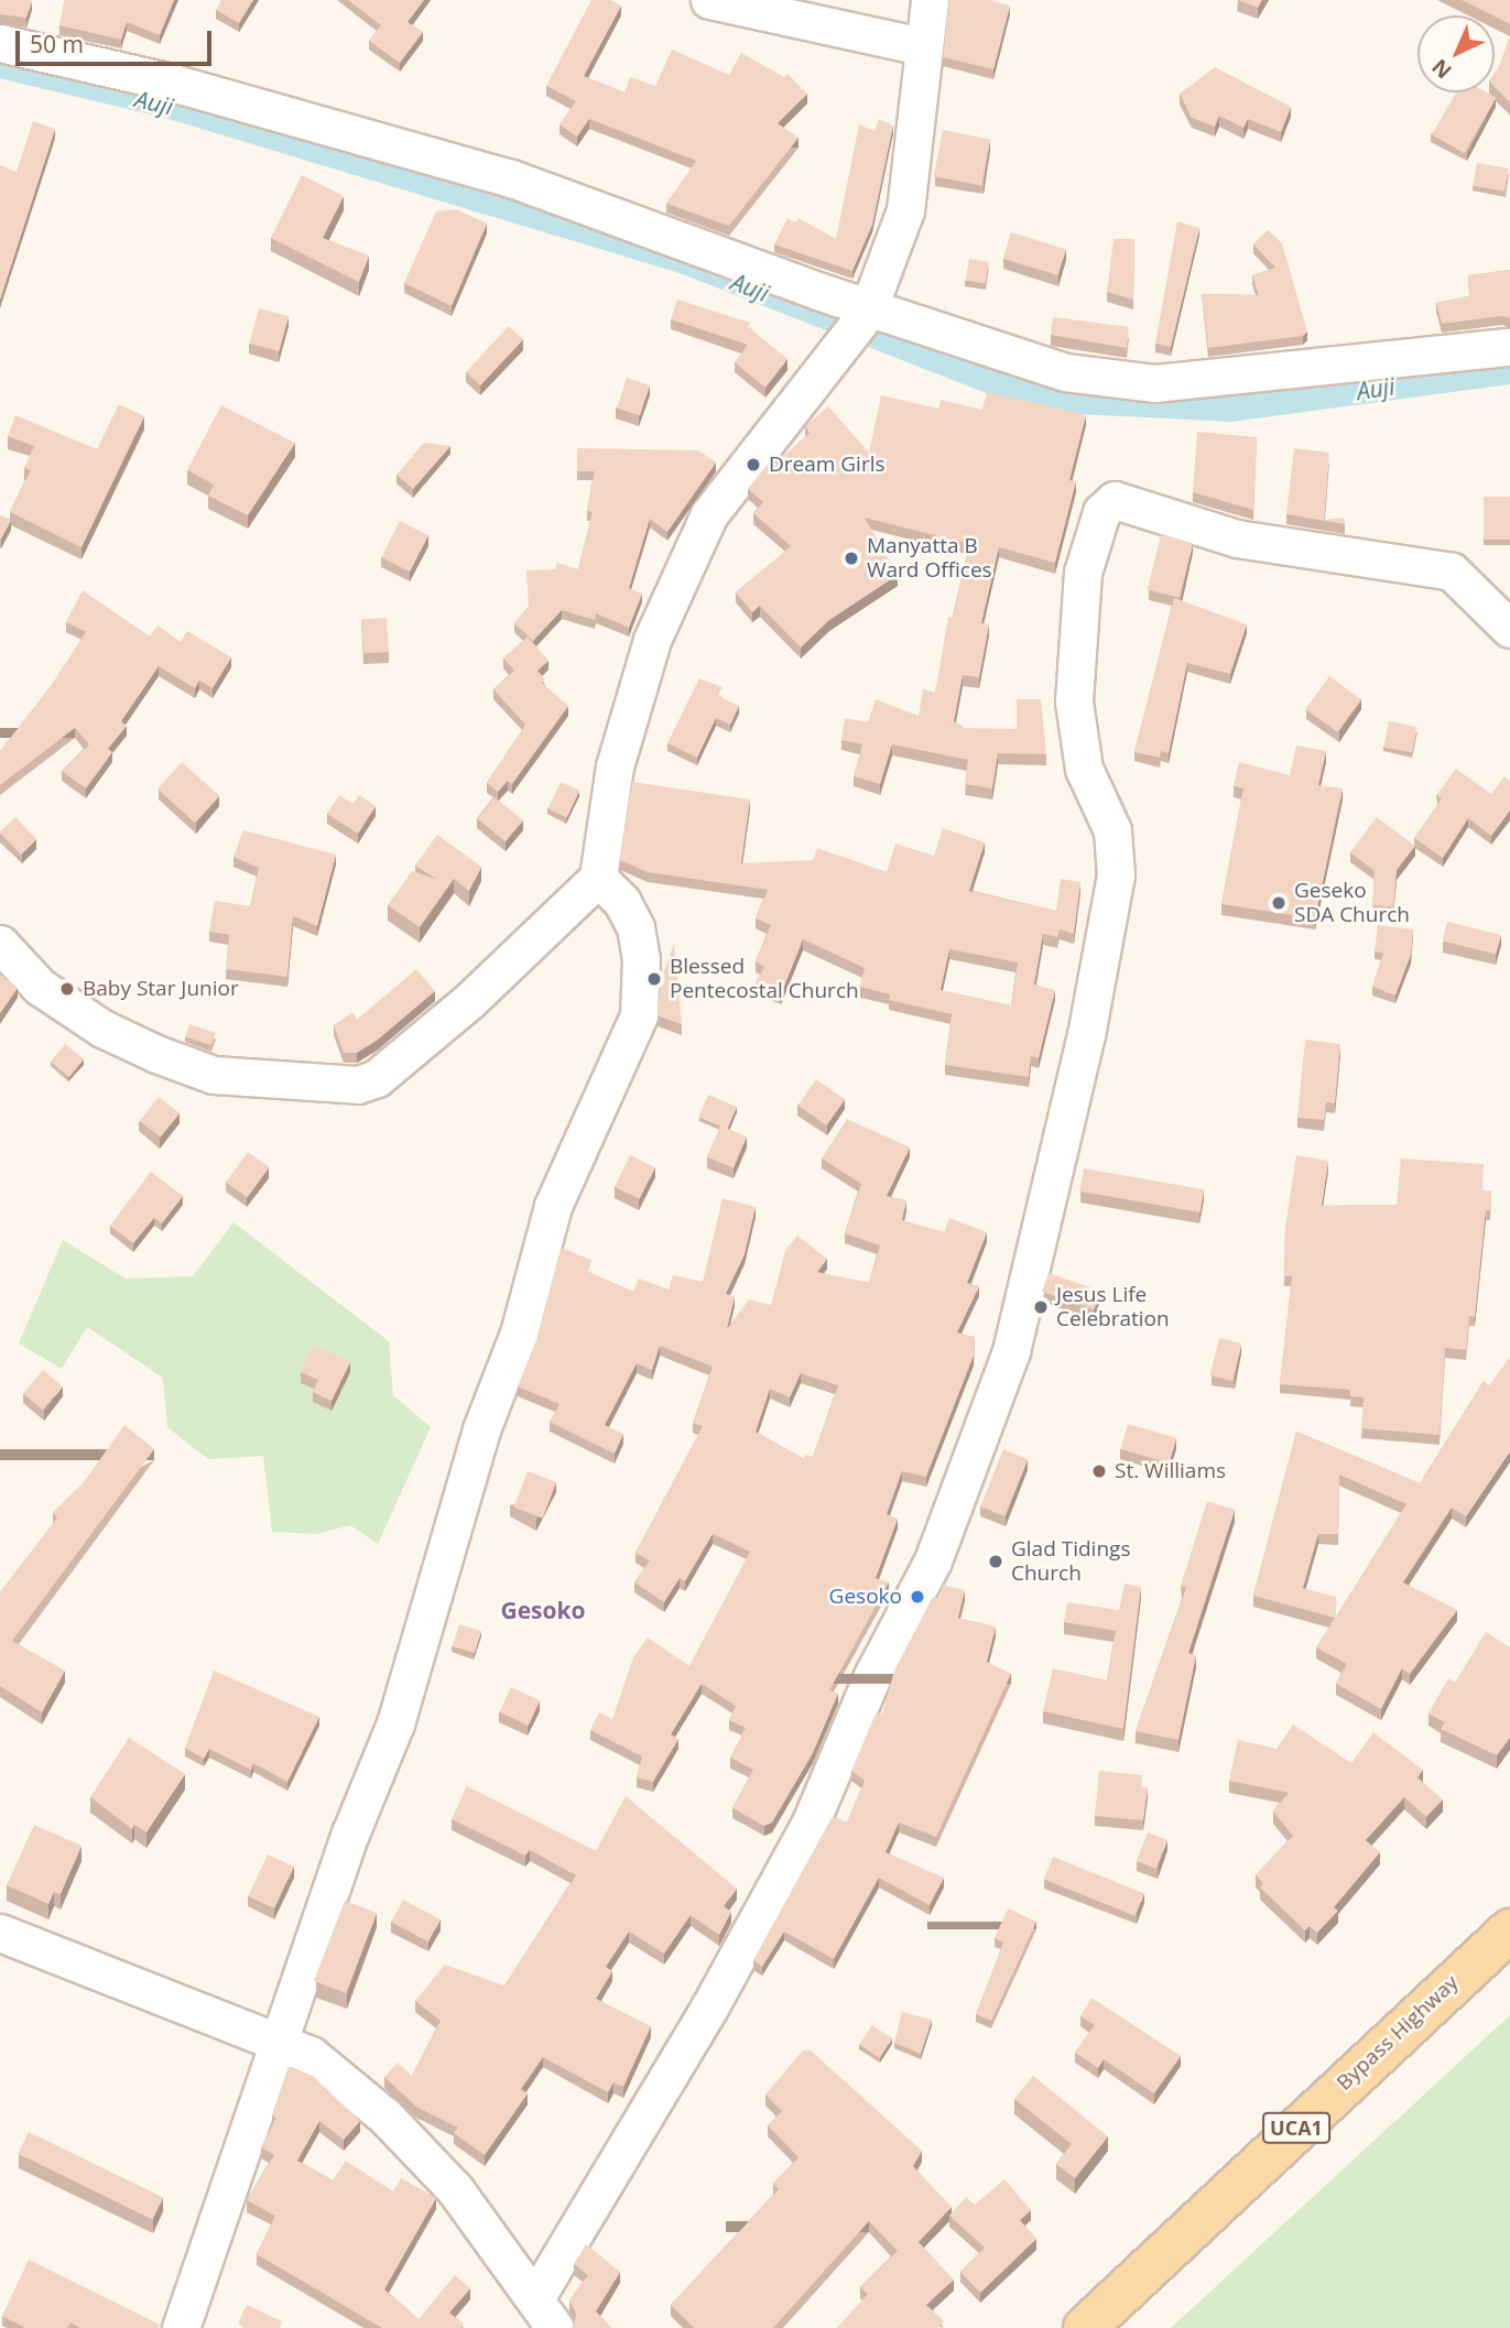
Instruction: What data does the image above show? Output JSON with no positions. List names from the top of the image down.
{
  "streets": {
    "main road": ["Bypass Highway", "UCA1"]
  },
  "districts": ["Gesoko"],
  "water": ["Auji"],
  "places": [
    "Dream Girls",
    "Manyatta B Ward Offices",
    "Geseko SDA Church",
    "Blessed Pentecostal Church",
    "Baby Star Junior",
    "Jesus Life Celebration",
    "St. Williams",
    "Glad Tidings Church",
    "Gesoko"
  ],
  "scale_bar": "50 m",
  "north": "bottom left"
}
